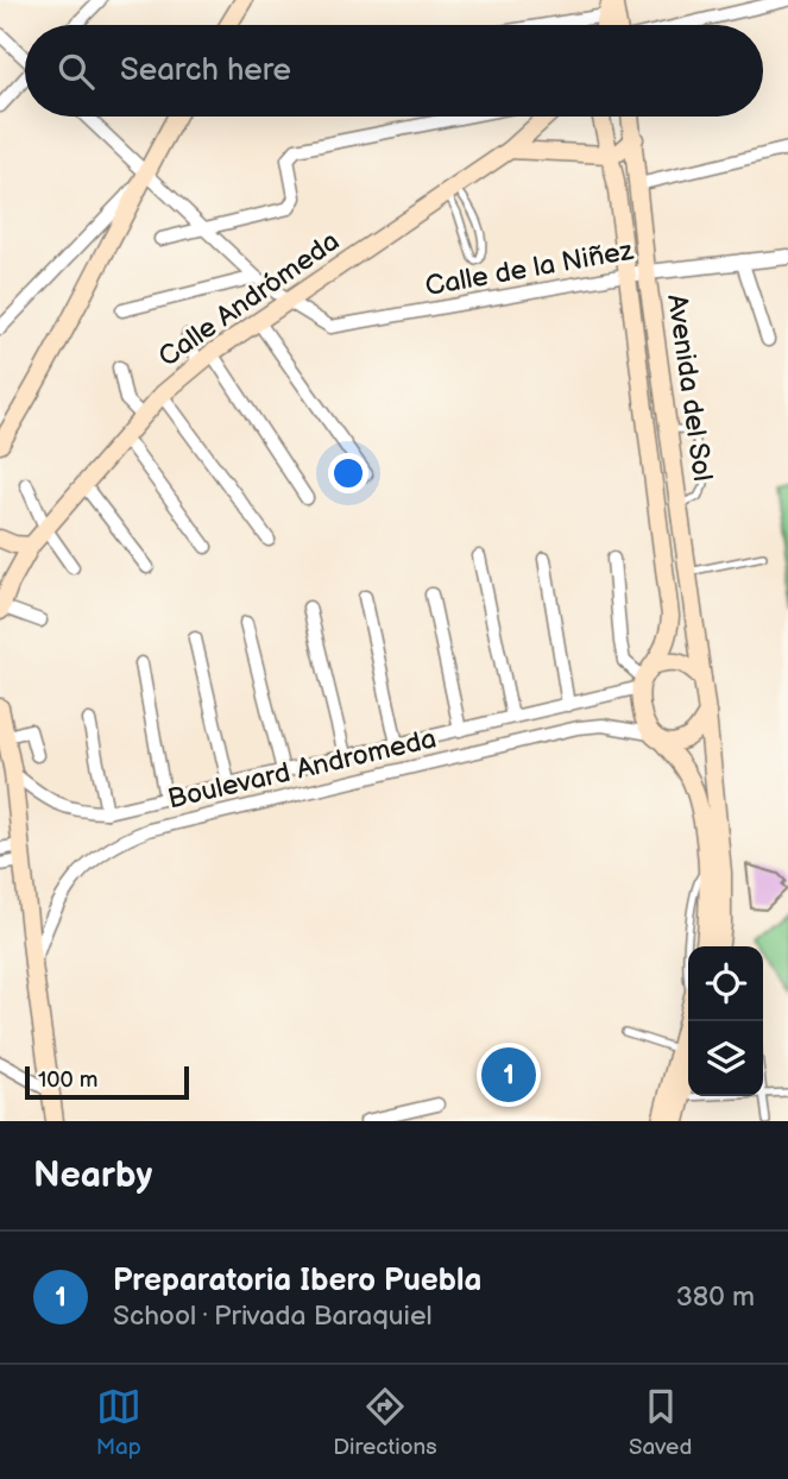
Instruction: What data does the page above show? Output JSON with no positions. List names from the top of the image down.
{
  "streets": {
    "main road": ["Calle Andrómeda", "Avenida del Sol"],
    "street": ["Calle de la Niñez", "Boulevard Andromeda"]
  },
  "crossings": [
    ["Calle de la Niñez", "Calle Andrómeda"],
    ["Calle de la Niñez", "Avenida del Sol"],
    ["Avenida del Sol", "Boulevard Andromeda"]
  ],
  "scale_bar": "100 m",
  "page": {
    "search": "Search here",
    "pins": "1",
    "scale": "100 m",
    "heading": "Nearby",
    "list": [
      {
        "mark": "1",
        "name": "Preparatoria Ibero Puebla",
        "note": "School · Privada Baraquiel",
        "value": "380 m"
      }
    ],
    "nav": ["Map", "Directions", "Saved"]
  }
}
